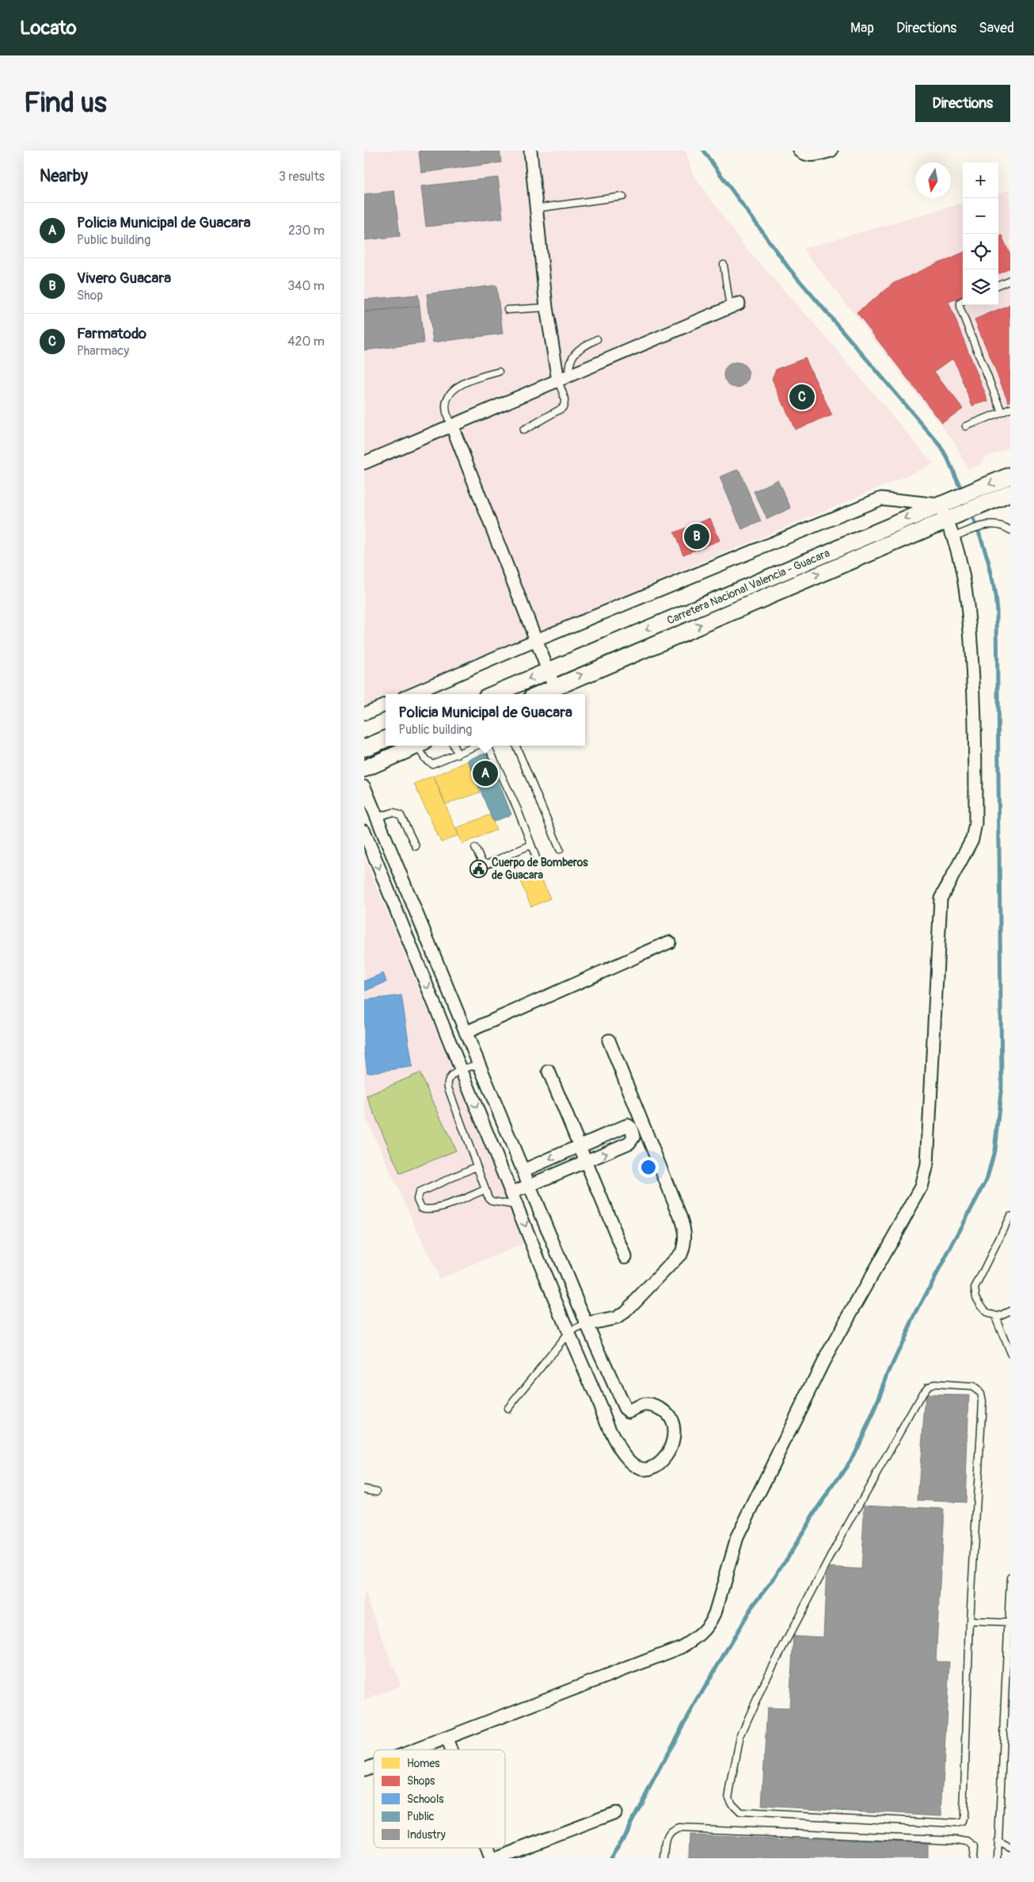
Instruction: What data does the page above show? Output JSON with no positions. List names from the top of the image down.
{
  "streets": {
    "main road": ["Carretera Nacional Valencia - Guacara"]
  },
  "places": {
    "public building": ["Cuerpo de Bomberos de Guacara"]
  },
  "legend": [
    "Homes",
    "Shops",
    "Schools",
    "Public",
    "Industry"
  ],
  "north": "bottom",
  "page": {
    "header": "Locato",
    "nav": ["Map", "Directions", "Saved"],
    "buttons": "Directions",
    "title": "Find us",
    "heading": ["Nearby", "3 results"],
    "map_buttons": ["+", "−"],
    "list": [
      {
        "mark": "A",
        "name": "Policia Municipal de Guacara",
        "note": "Public building",
        "value": "230 m"
      },
      {
        "mark": "B",
        "name": "Vivero Guacara",
        "note": "Shop",
        "value": "340 m"
      },
      {
        "mark": "C",
        "name": "Farmatodo",
        "note": "Pharmacy",
        "value": "420 m"
      }
    ],
    "pins": ["C", "B", "A"],
    "popup": ["Policia Municipal de Guacara", "Public building"]
  }
}
